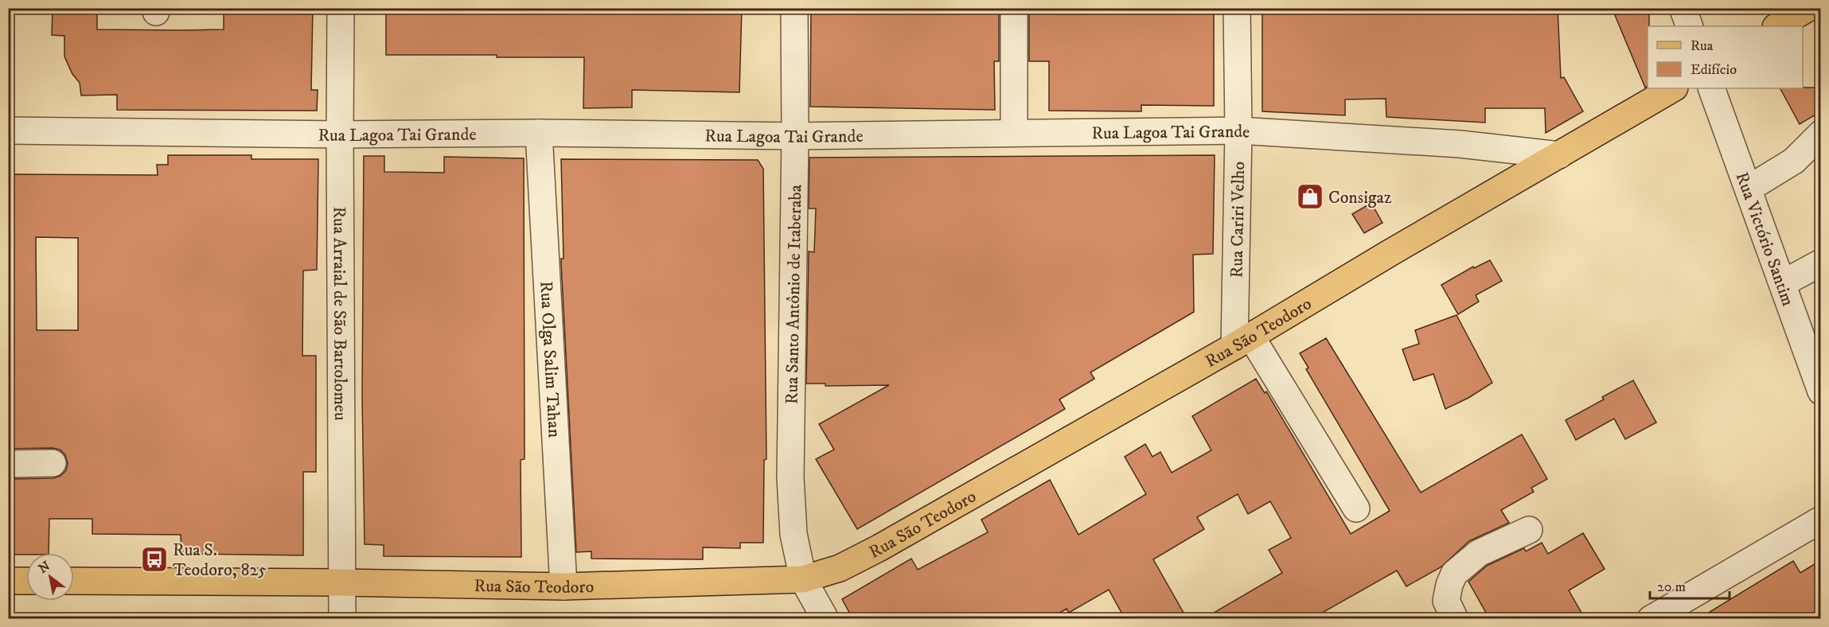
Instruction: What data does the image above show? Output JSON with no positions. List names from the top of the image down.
{
  "streets": {
    "main road": ["Rua São Teodoro"],
    "street": [
      "Rua Lagoa Tai Grande",
      "Rua Cariri Velho",
      "Rua Victório Santim",
      "Rua Santo Antônio de Itaberaba",
      "Rua Arraial de São Bartolomeu",
      "Rua Olga Salim Tahan"
    ]
  },
  "crossings": [
    ["Rua Lagoa Tai Grande", "Rua Cariri Velho"],
    ["Rua Lagoa Tai Grande", "Rua Santo Antônio de Itaberaba"],
    ["Rua Lagoa Tai Grande", "Rua Arraial de São Bartolomeu"],
    ["Rua Lagoa Tai Grande", "Rua São Teodoro"],
    ["Rua Lagoa Tai Grande", "Rua Olga Salim Tahan"],
    ["Rua Cariri Velho", "Rua São Teodoro"],
    ["Rua Santo Antônio de Itaberaba", "Rua São Teodoro"],
    ["Rua Arraial de São Bartolomeu", "Rua São Teodoro"],
    ["Rua São Teodoro", "Rua Olga Salim Tahan"]
  ],
  "places": {
    "shop": ["Consigaz"],
    "bus stop": ["Rua S. Teodoro, 825"]
  },
  "legend": ["Rua", "Edifício"],
  "scale_bar": "20 m",
  "north": "top left"
}
